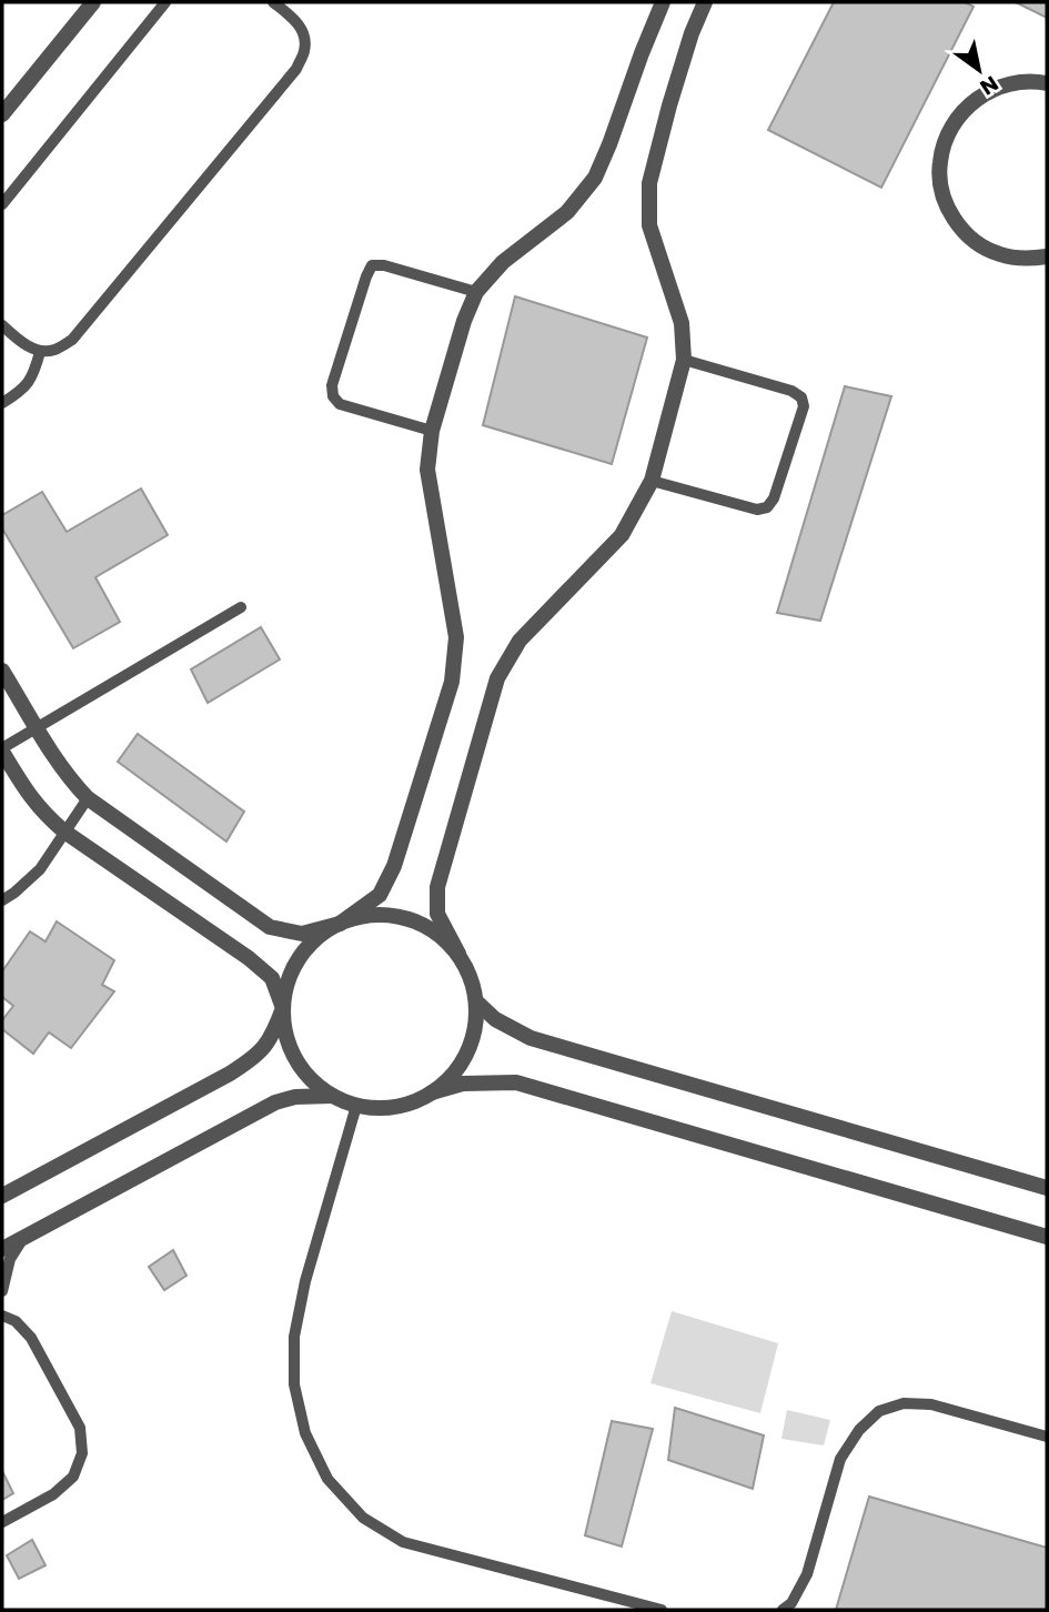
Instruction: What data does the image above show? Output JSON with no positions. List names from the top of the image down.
{
  "north": "bottom right"
}
